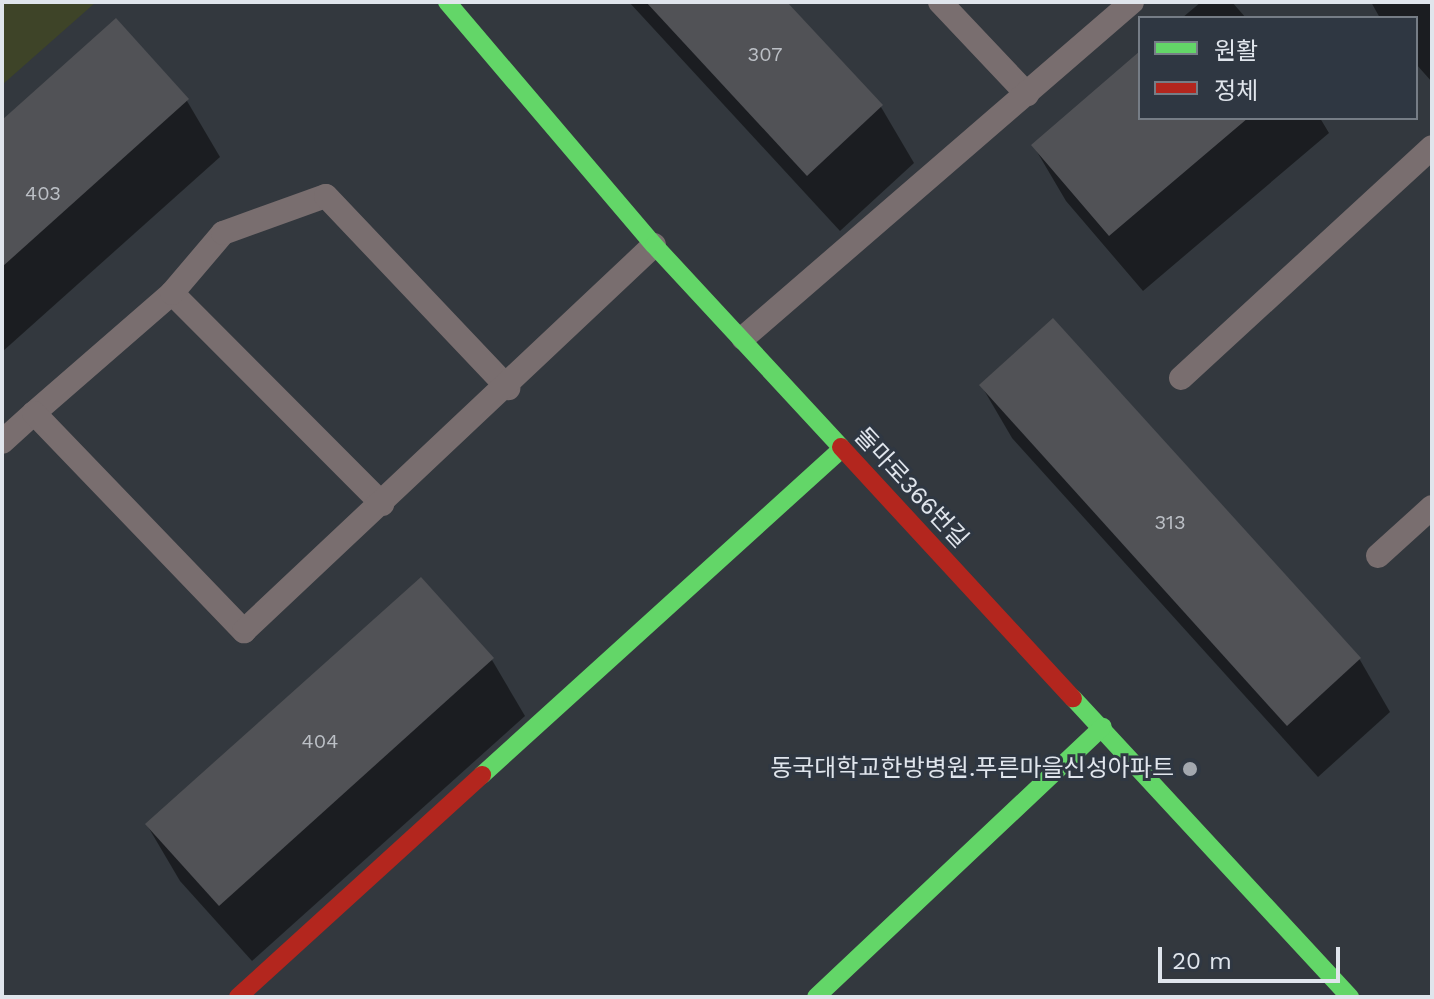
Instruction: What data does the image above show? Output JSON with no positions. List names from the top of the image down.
{
  "streets": {
    "street": ["돌마로366번길"]
  },
  "places": ["동국대학교한방병원.푸른마을신성아파트"],
  "house_numbers": [
    "307",
    "403",
    "313",
    "404"
  ],
  "legend": ["원활", "정체"],
  "scale_bar": "20 m"
}
